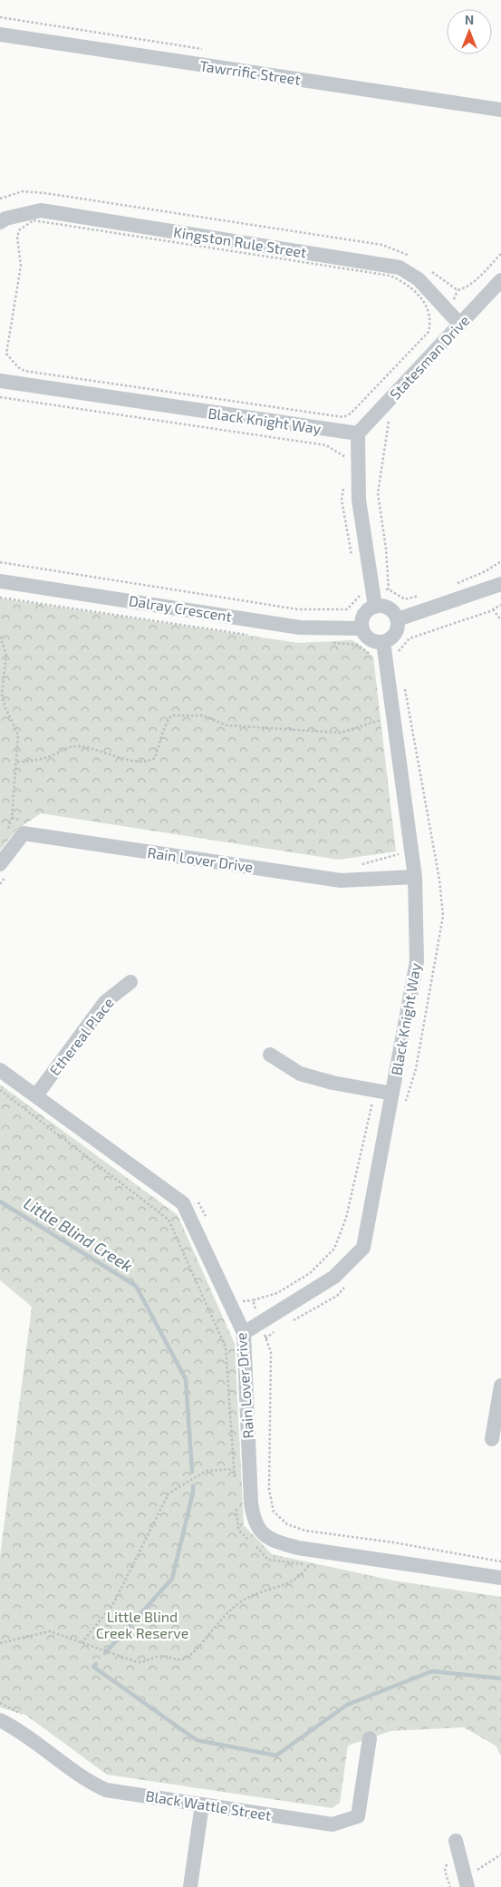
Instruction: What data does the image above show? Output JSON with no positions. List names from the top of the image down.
{
  "streets": {
    "street": [
      "Tawrrific Street",
      "Kingston Rule Street",
      "Statesman Drive",
      "Black Knight Way",
      "Dalray Crescent",
      "Rain Lover Drive",
      "Ethereal Place",
      "Black Wattle Street"
    ]
  },
  "crossings": [
    ["Kingston Rule Street", "Statesman Drive"],
    ["Statesman Drive", "Black Knight Way"],
    ["Black Knight Way", "Dalray Crescent"],
    ["Black Knight Way", "Rain Lover Drive"],
    ["Rain Lover Drive", "Ethereal Place"]
  ],
  "water": ["Little Blind Creek"],
  "parks": ["Little Blind Creek Reserve"],
  "north": "top"
}
